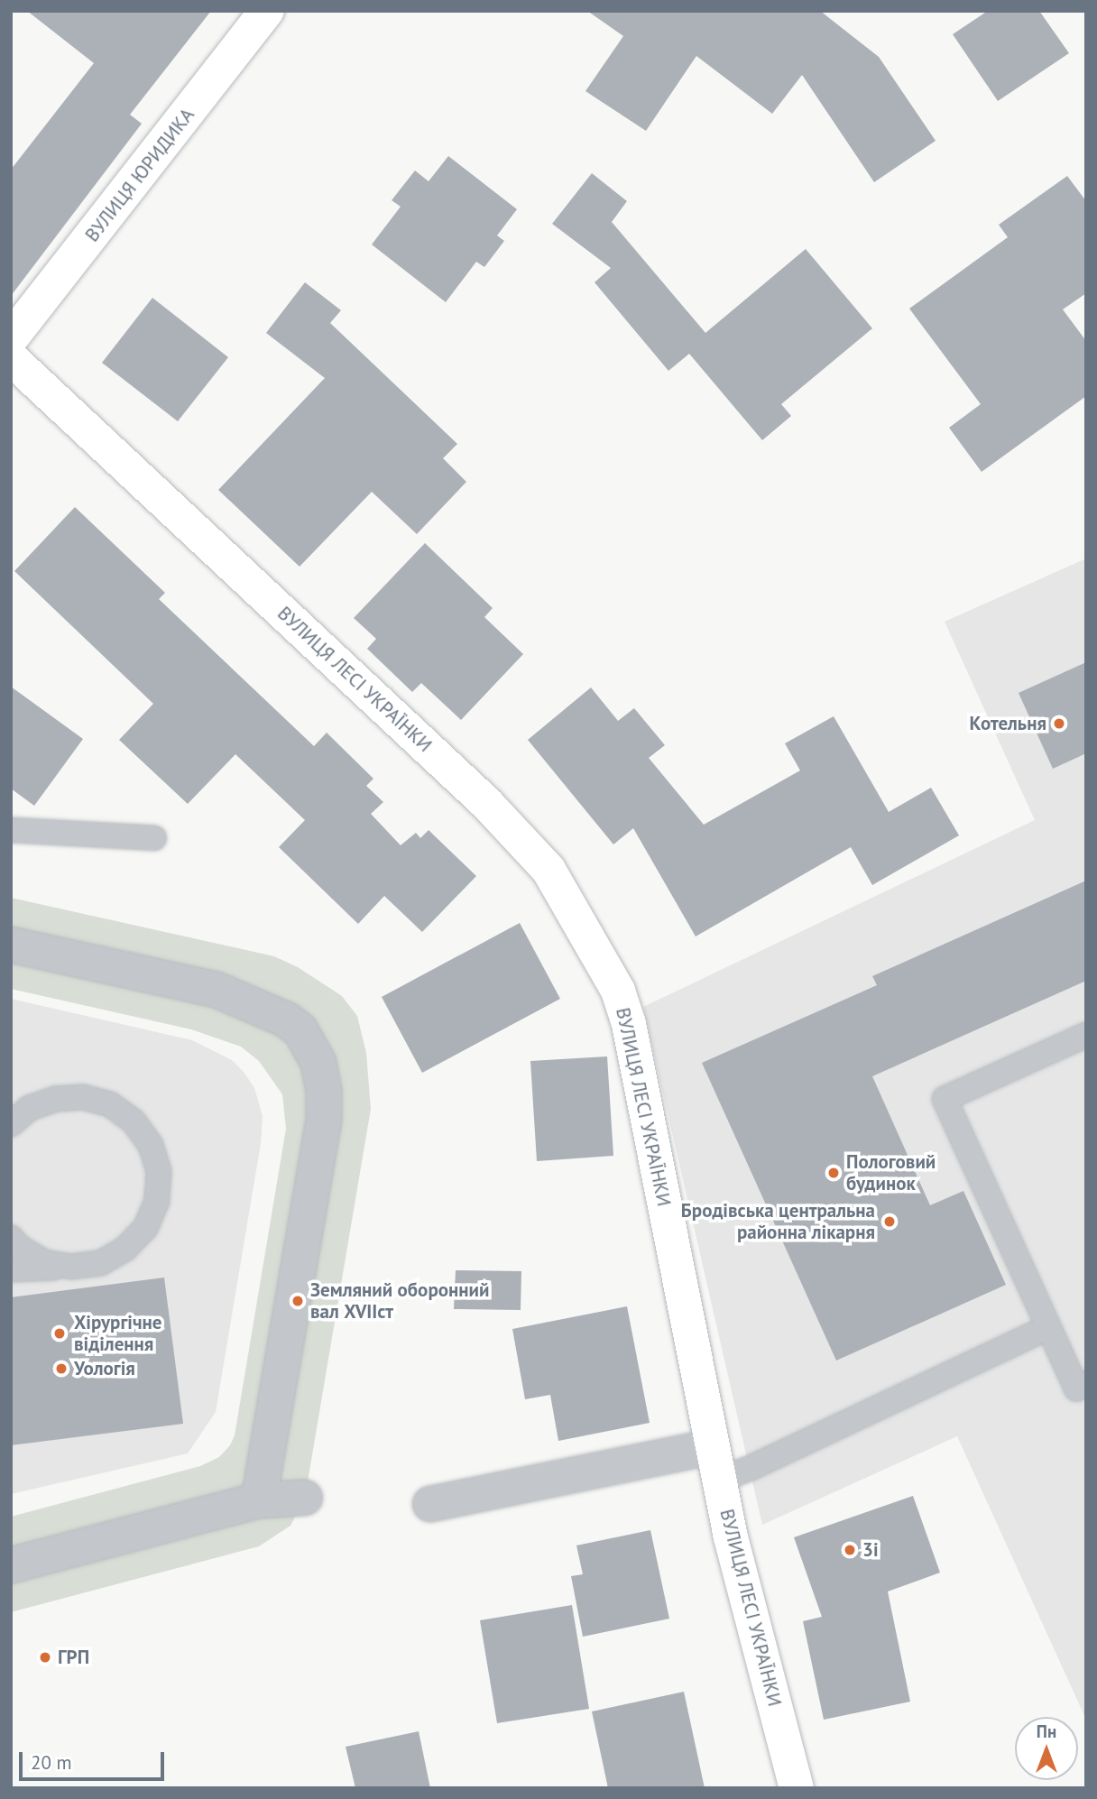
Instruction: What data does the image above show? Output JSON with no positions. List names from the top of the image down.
{
  "streets": {
    "street": ["ВУЛИЦЯ ЮРИДИКА", "ВУЛИЦЯ ЛЕСІ УКРАЇНКИ"]
  },
  "places": [
    "Котельня",
    "Пологовий будинок",
    "Бродівська центральна районна лікарня",
    "Земляний оборонний вал XVIIст",
    "Хірургічне віділення",
    "Уологія",
    "3і",
    "ГРП"
  ],
  "scale_bar": "20 m",
  "north": "top"
}
